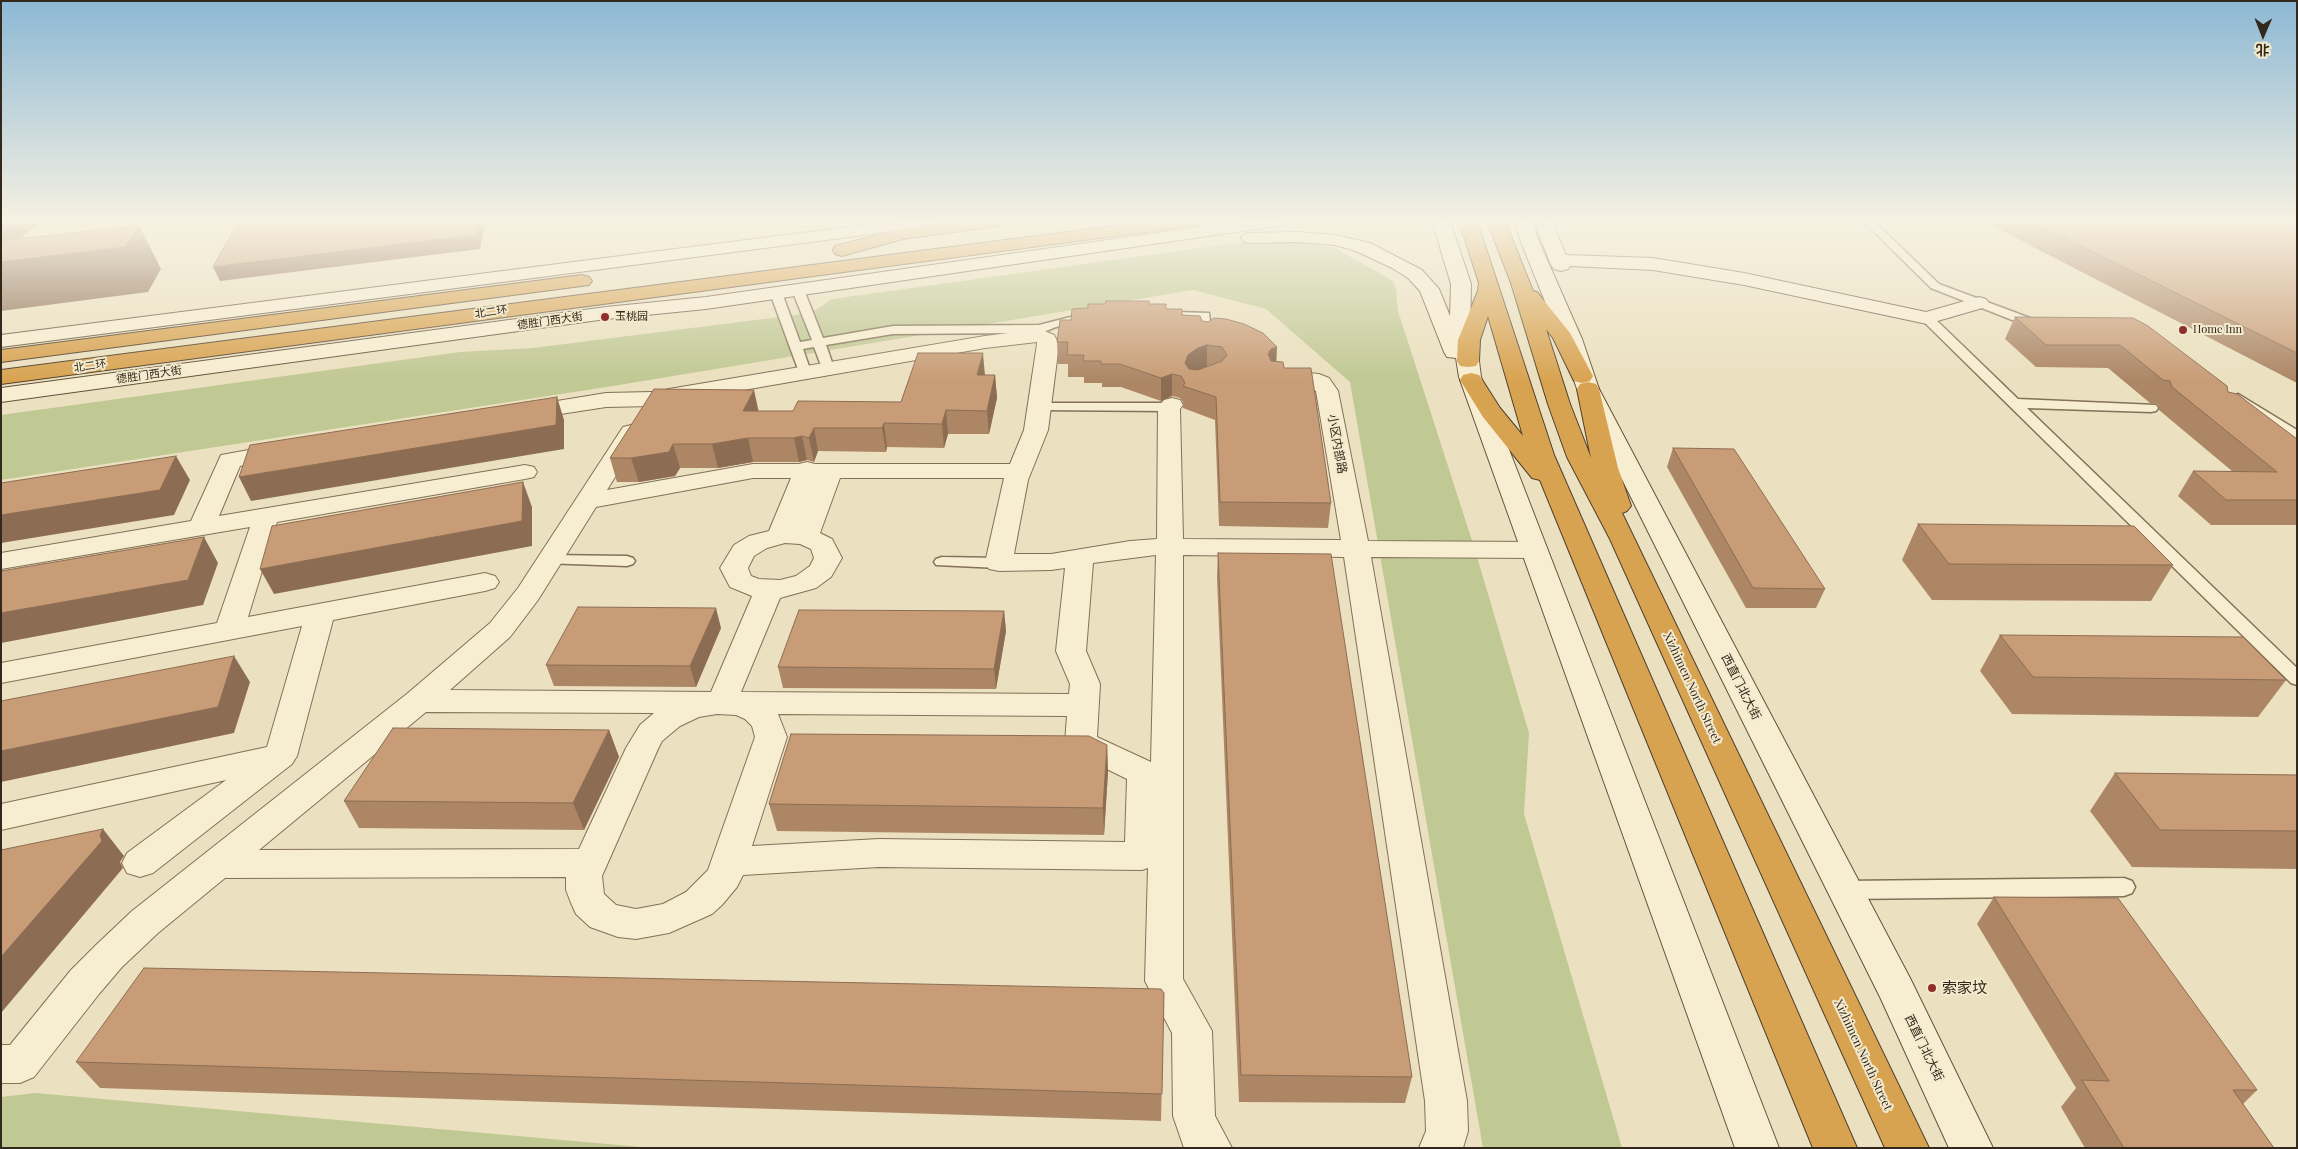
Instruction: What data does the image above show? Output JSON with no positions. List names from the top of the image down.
{
  "streets": {
    "highway": ["北二环", "Xizhimen North Street"],
    "street": ["德胜门西大街", "小区内部路", "西直门北大街"]
  },
  "places": ["玉桃园", "Home Inn", "索家坟"],
  "north": "bottom"
}
